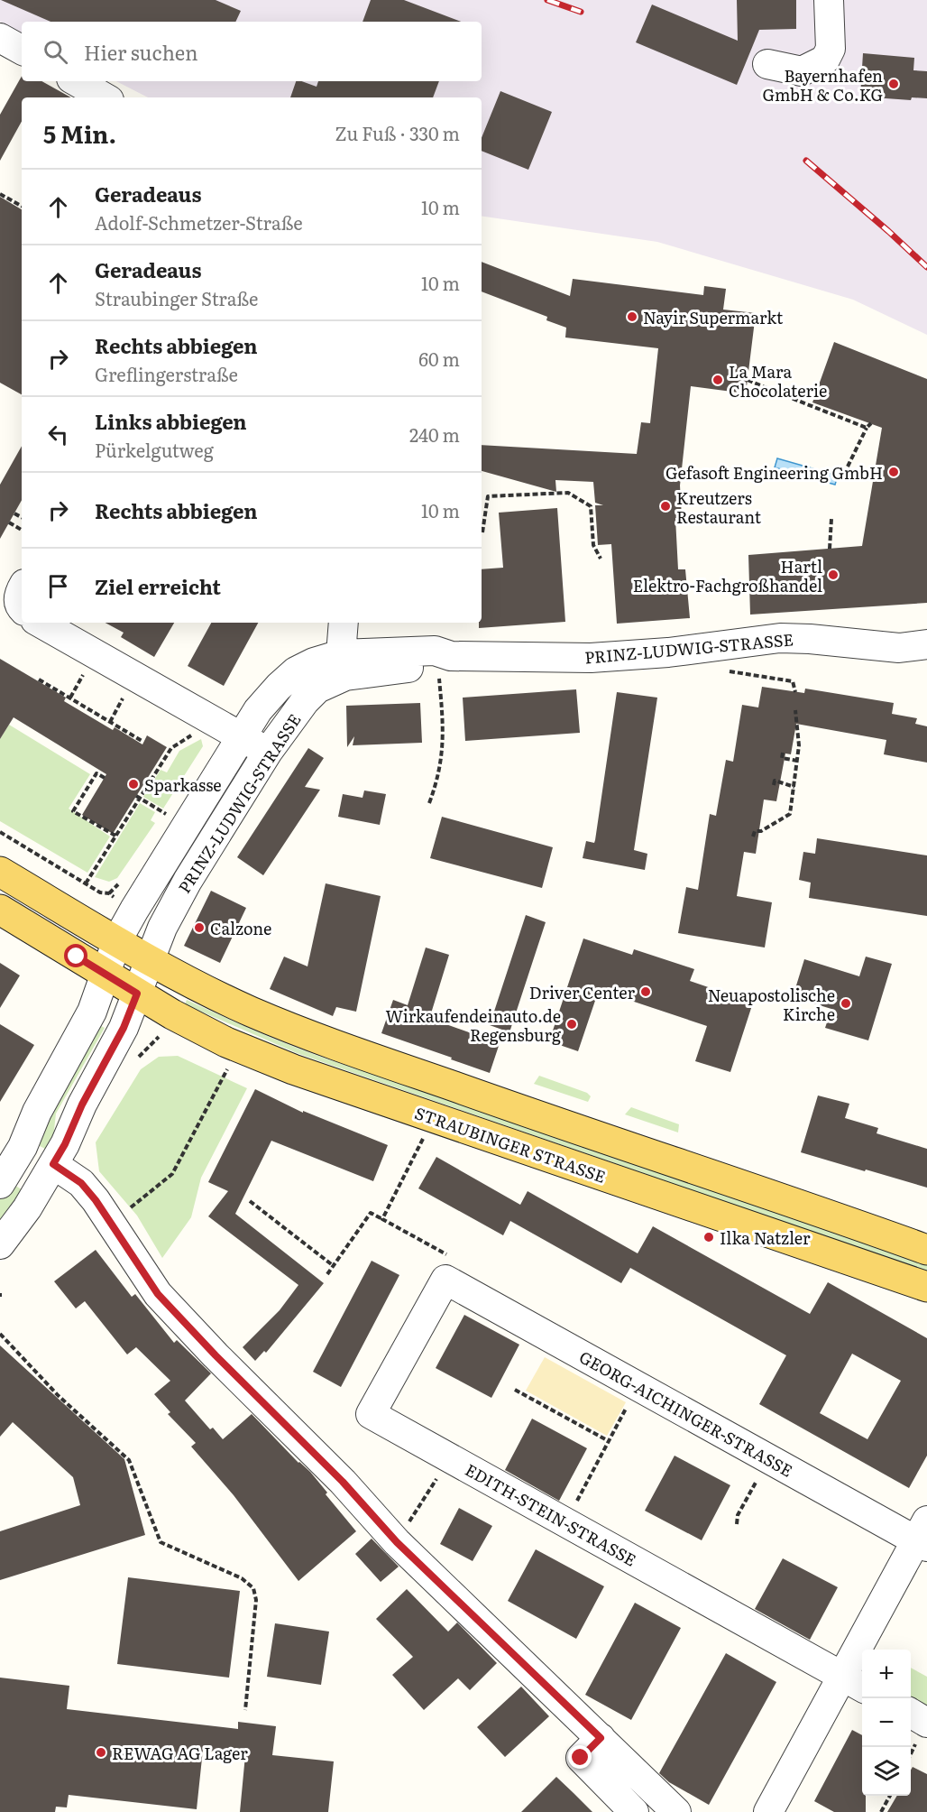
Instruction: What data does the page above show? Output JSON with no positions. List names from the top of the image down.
{
  "streets": {
    "main road": ["STRAUBINGER STRASSE"],
    "street": ["PRINZ-LUDWIG-STRASSE", "GEORG-AICHINGER-STRASSE", "EDITH-STEIN-STRASSE"]
  },
  "crossings": [
    ["PRINZ-LUDWIG-STRASSE", "STRAUBINGER STRASSE"],
    ["GEORG-AICHINGER-STRASSE", "EDITH-STEIN-STRASSE"]
  ],
  "places": [
    "Bayernhafen GmbH & Co.KG",
    "Nayir Supermarkt",
    "La Mara Chocolaterie",
    "Gefasoft Engineering GmbH",
    "Kreutzers Restaurant",
    "Hartl Elektro-Fachgroßhandel",
    "Sparkasse",
    "Calzone",
    "Driver Center",
    "Neuapostolische Kirche",
    "Wirkaufendeinauto.de Regensburg",
    "Ilka Natzler",
    "REWAG AG Lager"
  ],
  "page": {
    "search": "Hier suchen",
    "heading": ["5 Min.", "Zu Fuß · 330 m"],
    "list": [
      ["Geradeaus", "Adolf-Schmetzer-Straße", "10 m"],
      ["Geradeaus", "Straubinger Straße", "10 m"],
      ["Rechts abbiegen", "Greflingerstraße", "60 m"],
      ["Links abbiegen", "Pürkelgutweg", "240 m"],
      ["Rechts abbiegen", "10 m"],
      "Ziel erreicht"
    ],
    "map_buttons": ["+", "−"]
  }
}
